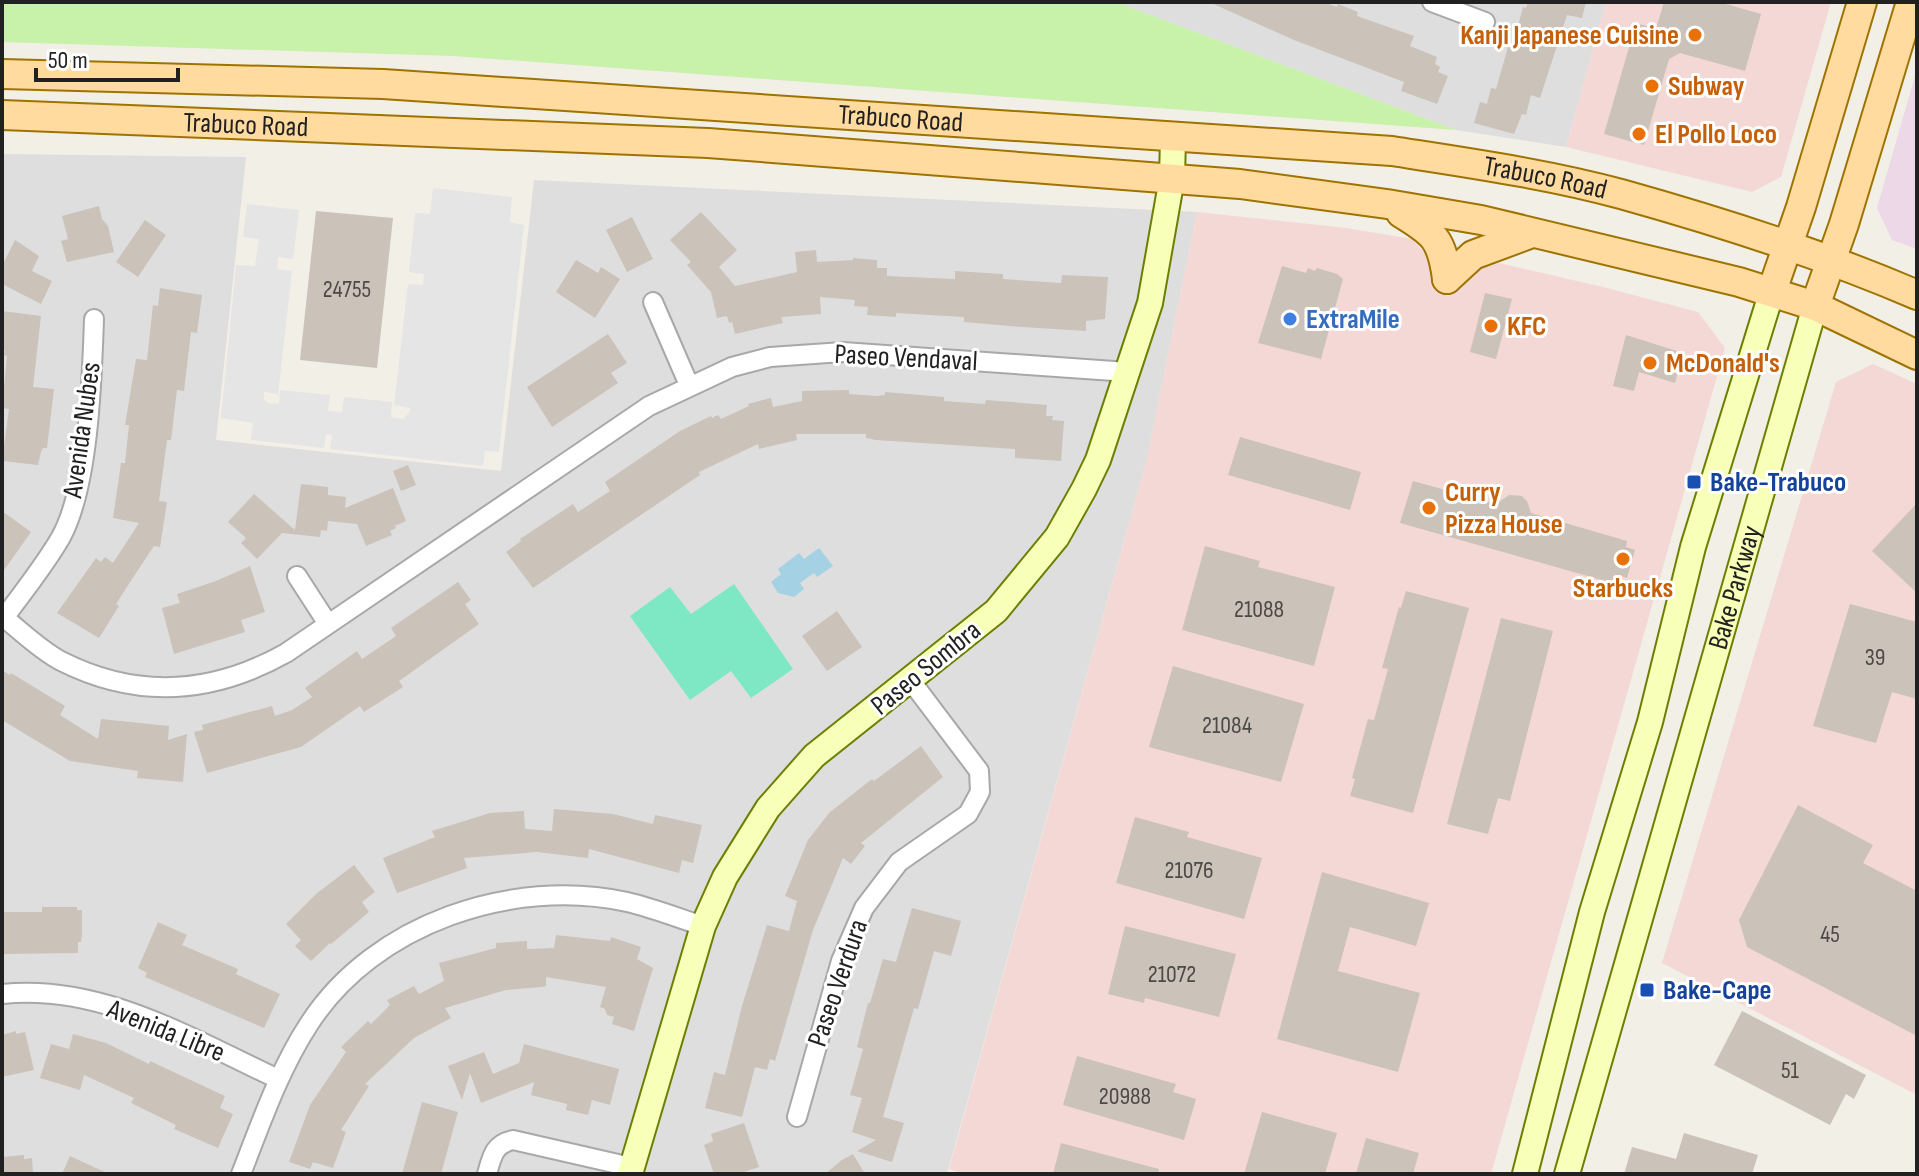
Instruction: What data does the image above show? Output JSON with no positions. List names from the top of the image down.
{
  "streets": {
    "main road": ["Trabuco Road", "Bake Parkway", "Paseo Sombra"],
    "street": [
      "Paseo Vendaval",
      "Avenida Nubes",
      "Paseo Verdura",
      "Avenida Libre"
    ]
  },
  "crossings": [
    ["Trabuco Road", "Bake Parkway"],
    ["Trabuco Road", "Paseo Sombra"],
    ["Paseo Vendaval", "Avenida Nubes"],
    ["Paseo Vendaval", "Paseo Sombra"],
    ["Paseo Sombra", "Paseo Verdura"]
  ],
  "places": {
    "other": [
      "Kanji Japanese Cuisine",
      "Subway",
      "El Pollo Loco",
      "ExtraMile",
      "KFC",
      "McDonald's",
      "Curry Pizza House",
      "Starbucks"
    ],
    "transit": ["Bake-Trabuco", "Bake-Cape"]
  },
  "house_numbers": [
    "24755",
    "21088",
    "39",
    "21084",
    "21076",
    "45",
    "21072",
    "51",
    "20988"
  ],
  "scale_bar": "50 m"
}
